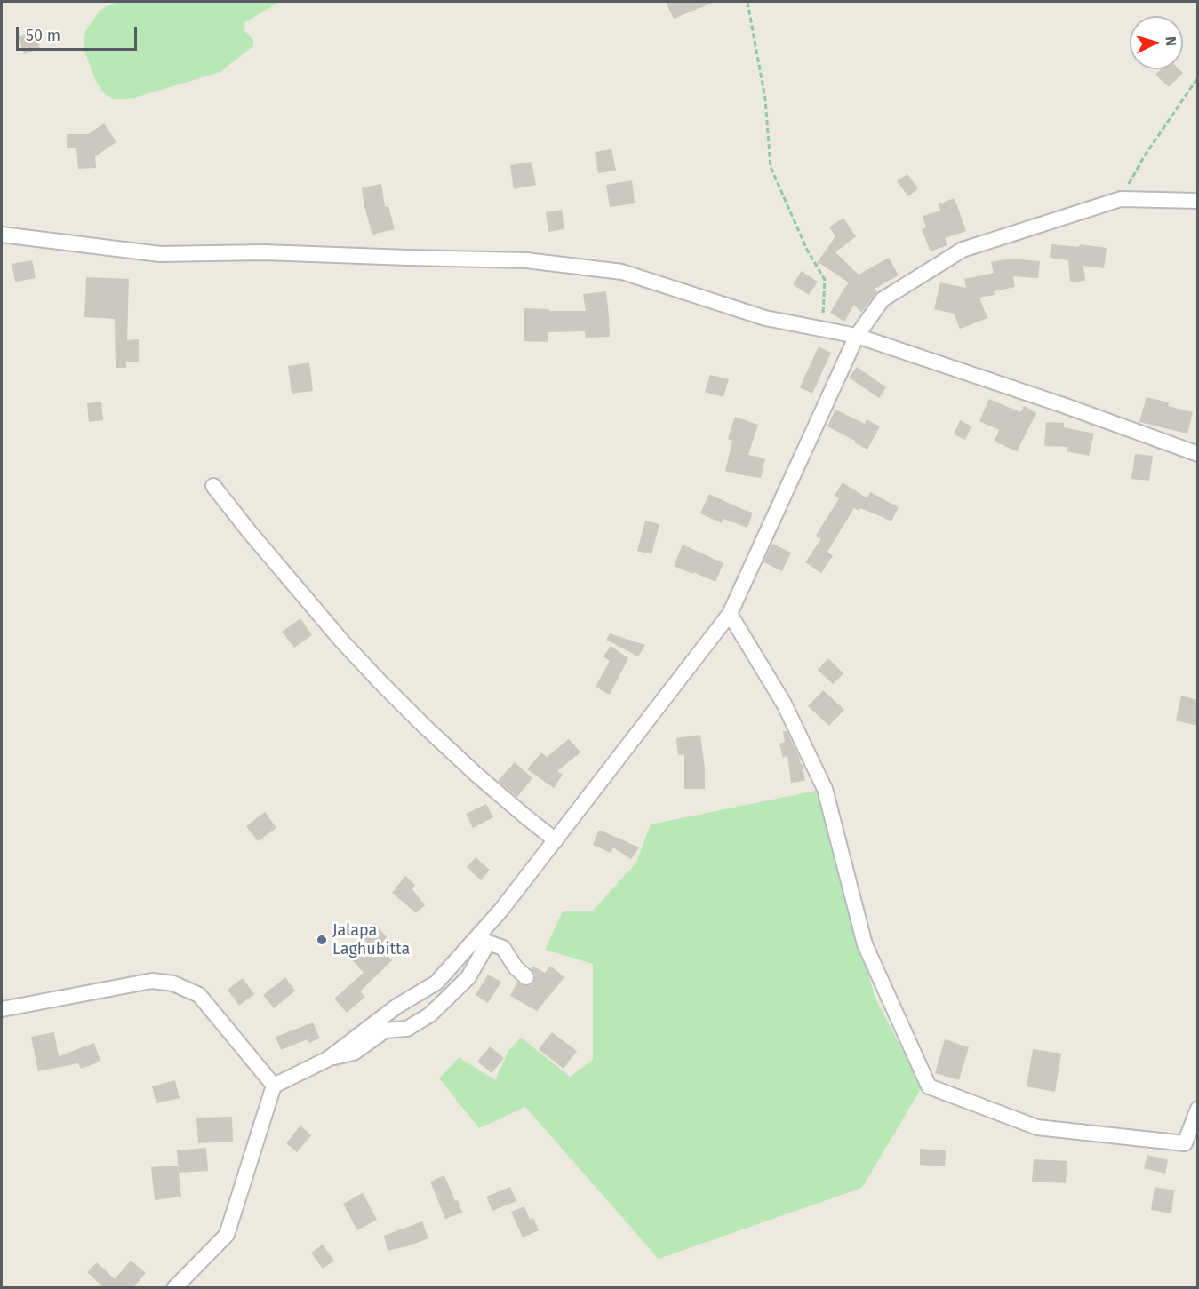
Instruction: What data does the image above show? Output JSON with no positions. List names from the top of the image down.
{
  "places": ["Jalapa Laghubitta"],
  "scale_bar": "50 m",
  "north": "right"
}
